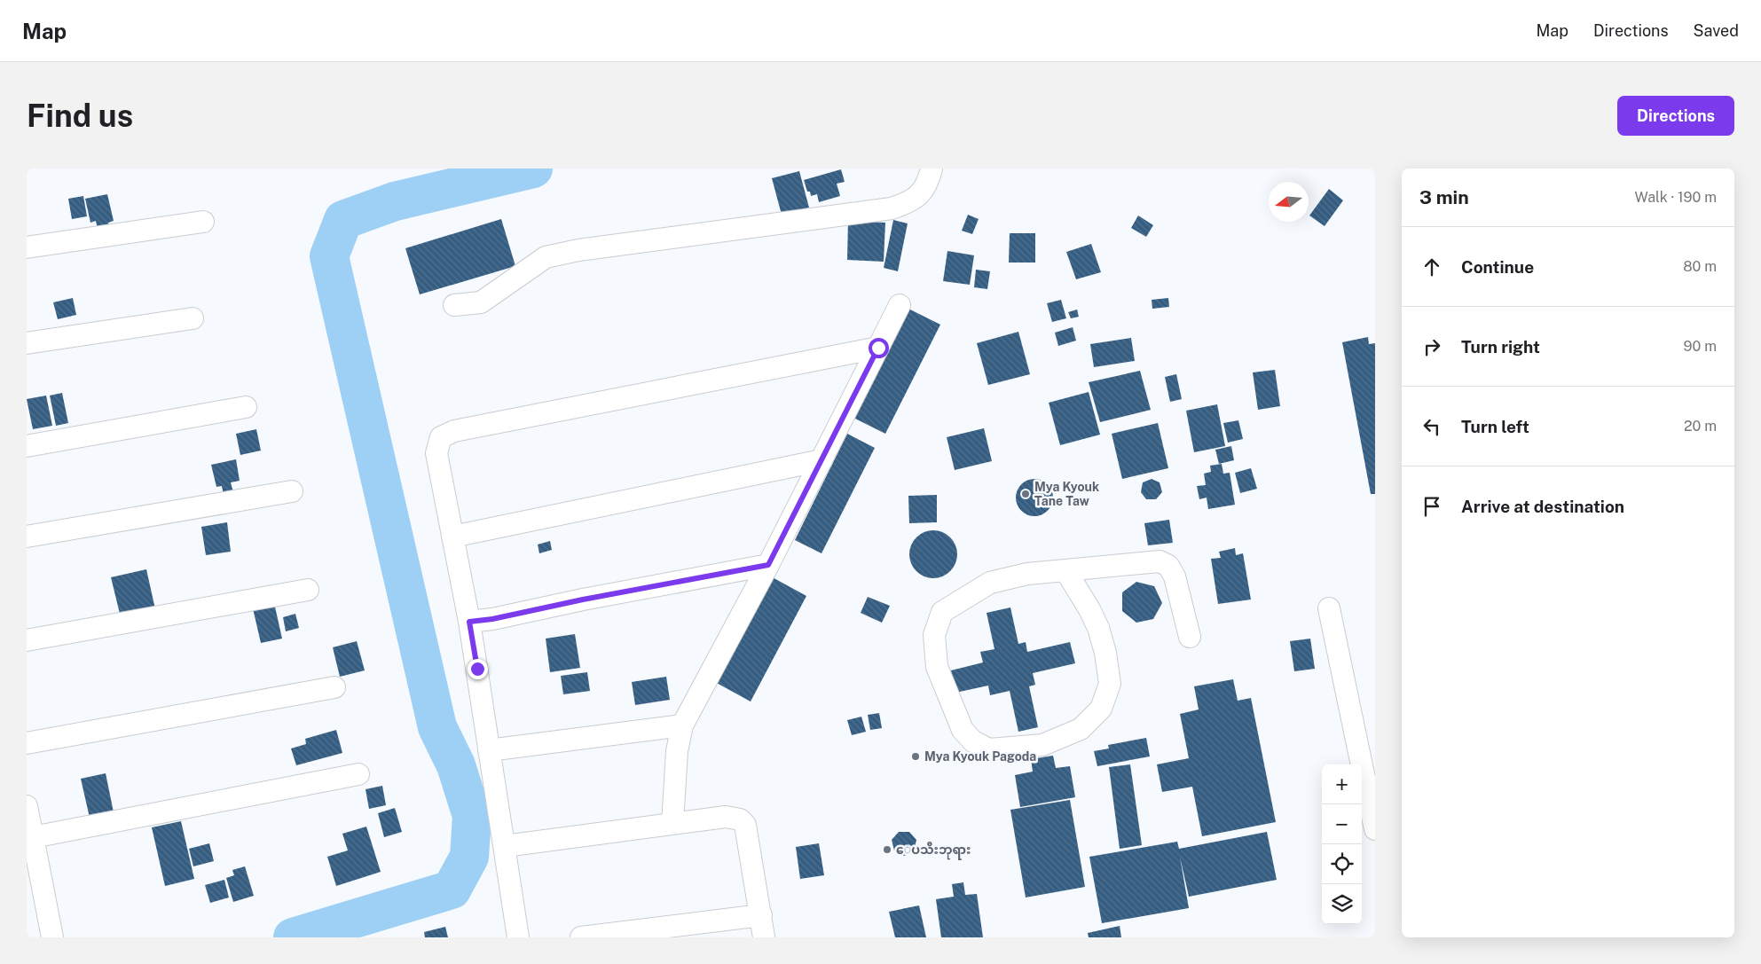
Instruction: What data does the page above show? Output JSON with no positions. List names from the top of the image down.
{
  "places": ["Mya Kyouk Tane Taw", "Mya Kyouk Pagoda", "ေပသီးဘုရား"],
  "north": "left",
  "page": {
    "header": "Map",
    "nav": ["Map", "Directions", "Saved"],
    "buttons": "Directions",
    "title": "Find us",
    "heading": ["3 min", "Walk · 190 m"],
    "list": [
      ["Continue", "80 m"],
      ["Turn right", "90 m"],
      ["Turn left", "20 m"],
      "Arrive at destination"
    ],
    "map_buttons": ["+", "−"]
  }
}
